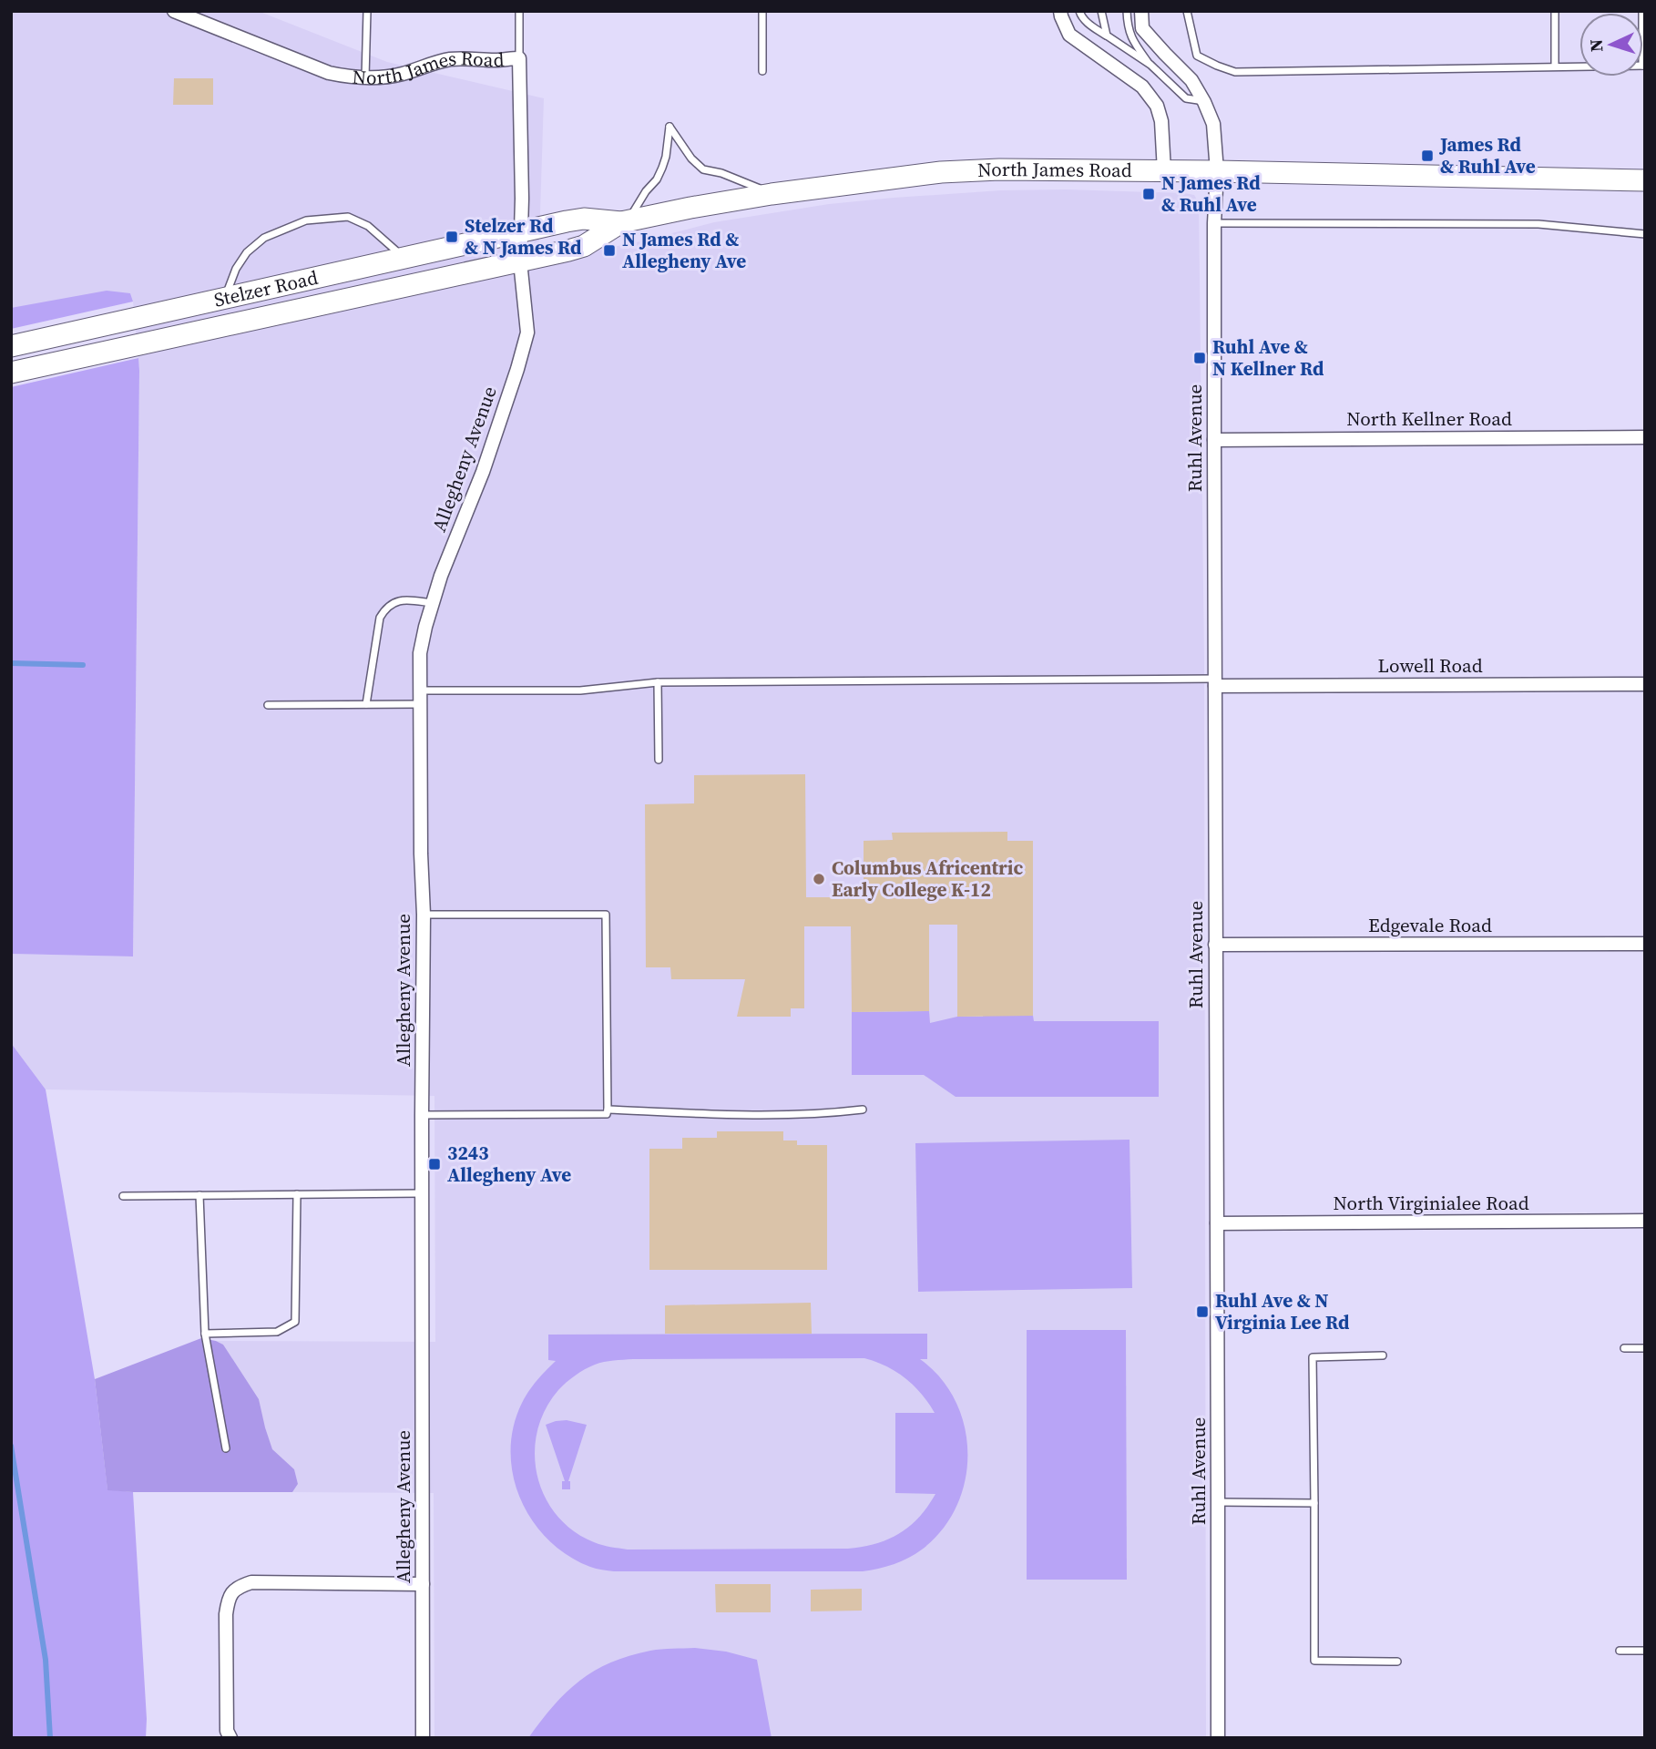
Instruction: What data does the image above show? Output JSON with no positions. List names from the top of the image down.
{
  "streets": {
    "main road": ["North James Road", "Stelzer Road"],
    "street": [
      "North Kellner Road",
      "Ruhl Avenue",
      "Allegheny Avenue",
      "Lowell Road",
      "Edgevale Road",
      "North Virginialee Road"
    ]
  },
  "crossings": [
    ["North James Road", "Stelzer Road"],
    ["North James Road", "Ruhl Avenue"],
    ["North James Road", "Allegheny Avenue"],
    ["Stelzer Road", "Allegheny Avenue"],
    ["North Kellner Road", "Ruhl Avenue"],
    ["Ruhl Avenue", "Lowell Road"],
    ["Ruhl Avenue", "Edgevale Road"],
    ["Ruhl Avenue", "North Virginialee Road"]
  ],
  "places": {
    "transit": [
      "James Rd & Ruhl Ave",
      "N James Rd & Ruhl Ave",
      "Stelzer Rd & N James Rd",
      "N James Rd & Allegheny Ave",
      "Ruhl Ave & N Kellner Rd",
      "3243 Allegheny Ave",
      "Ruhl Ave & N Virginia Lee Rd"
    ],
    "other": ["Columbus Africentric Early College K-12"]
  },
  "north": "left"
}
